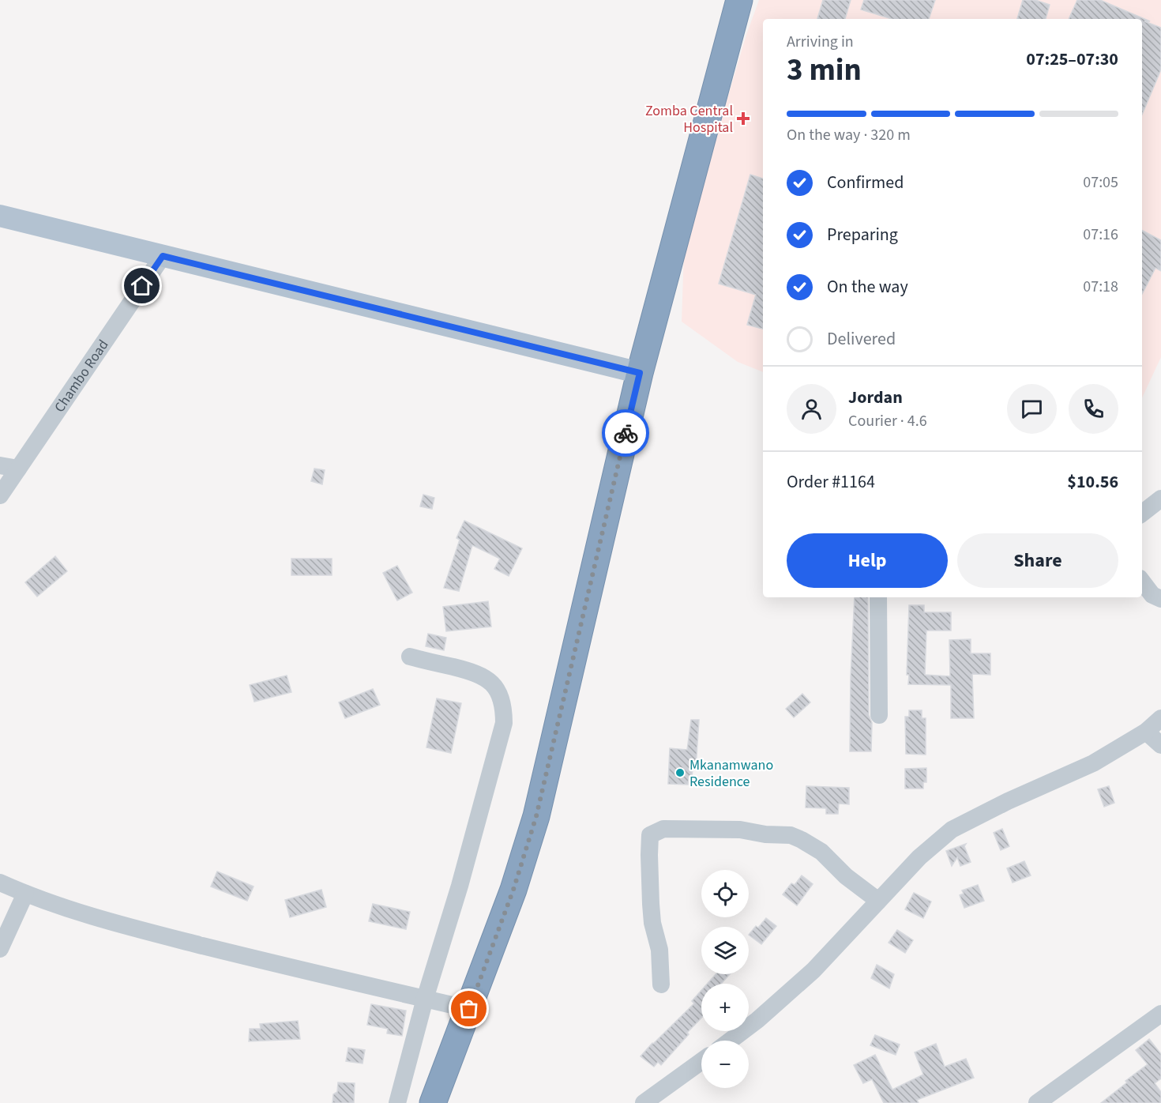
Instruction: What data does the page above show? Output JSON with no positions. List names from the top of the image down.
{
  "streets": {
    "street": ["Chambo Road"]
  },
  "places": {
    "health": ["Zomba Central Hospital"],
    "other": ["Mkanamwano Residence"]
  },
  "page": {
    "heading": ["3 min", "Arriving in", "07:25–07:30"],
    "panel": [
      "Jordan",
      "Courier · 4.6",
      "Order #1164",
      "$10.56"
    ],
    "bar": "On the way · 320 m",
    "list": [
      ["Confirmed", "07:05"],
      ["Preparing", "07:16"],
      ["On the way", "07:18"],
      "Delivered"
    ],
    "buttons": ["Help", "Share"],
    "map_buttons": ["+", "−"]
  }
}
